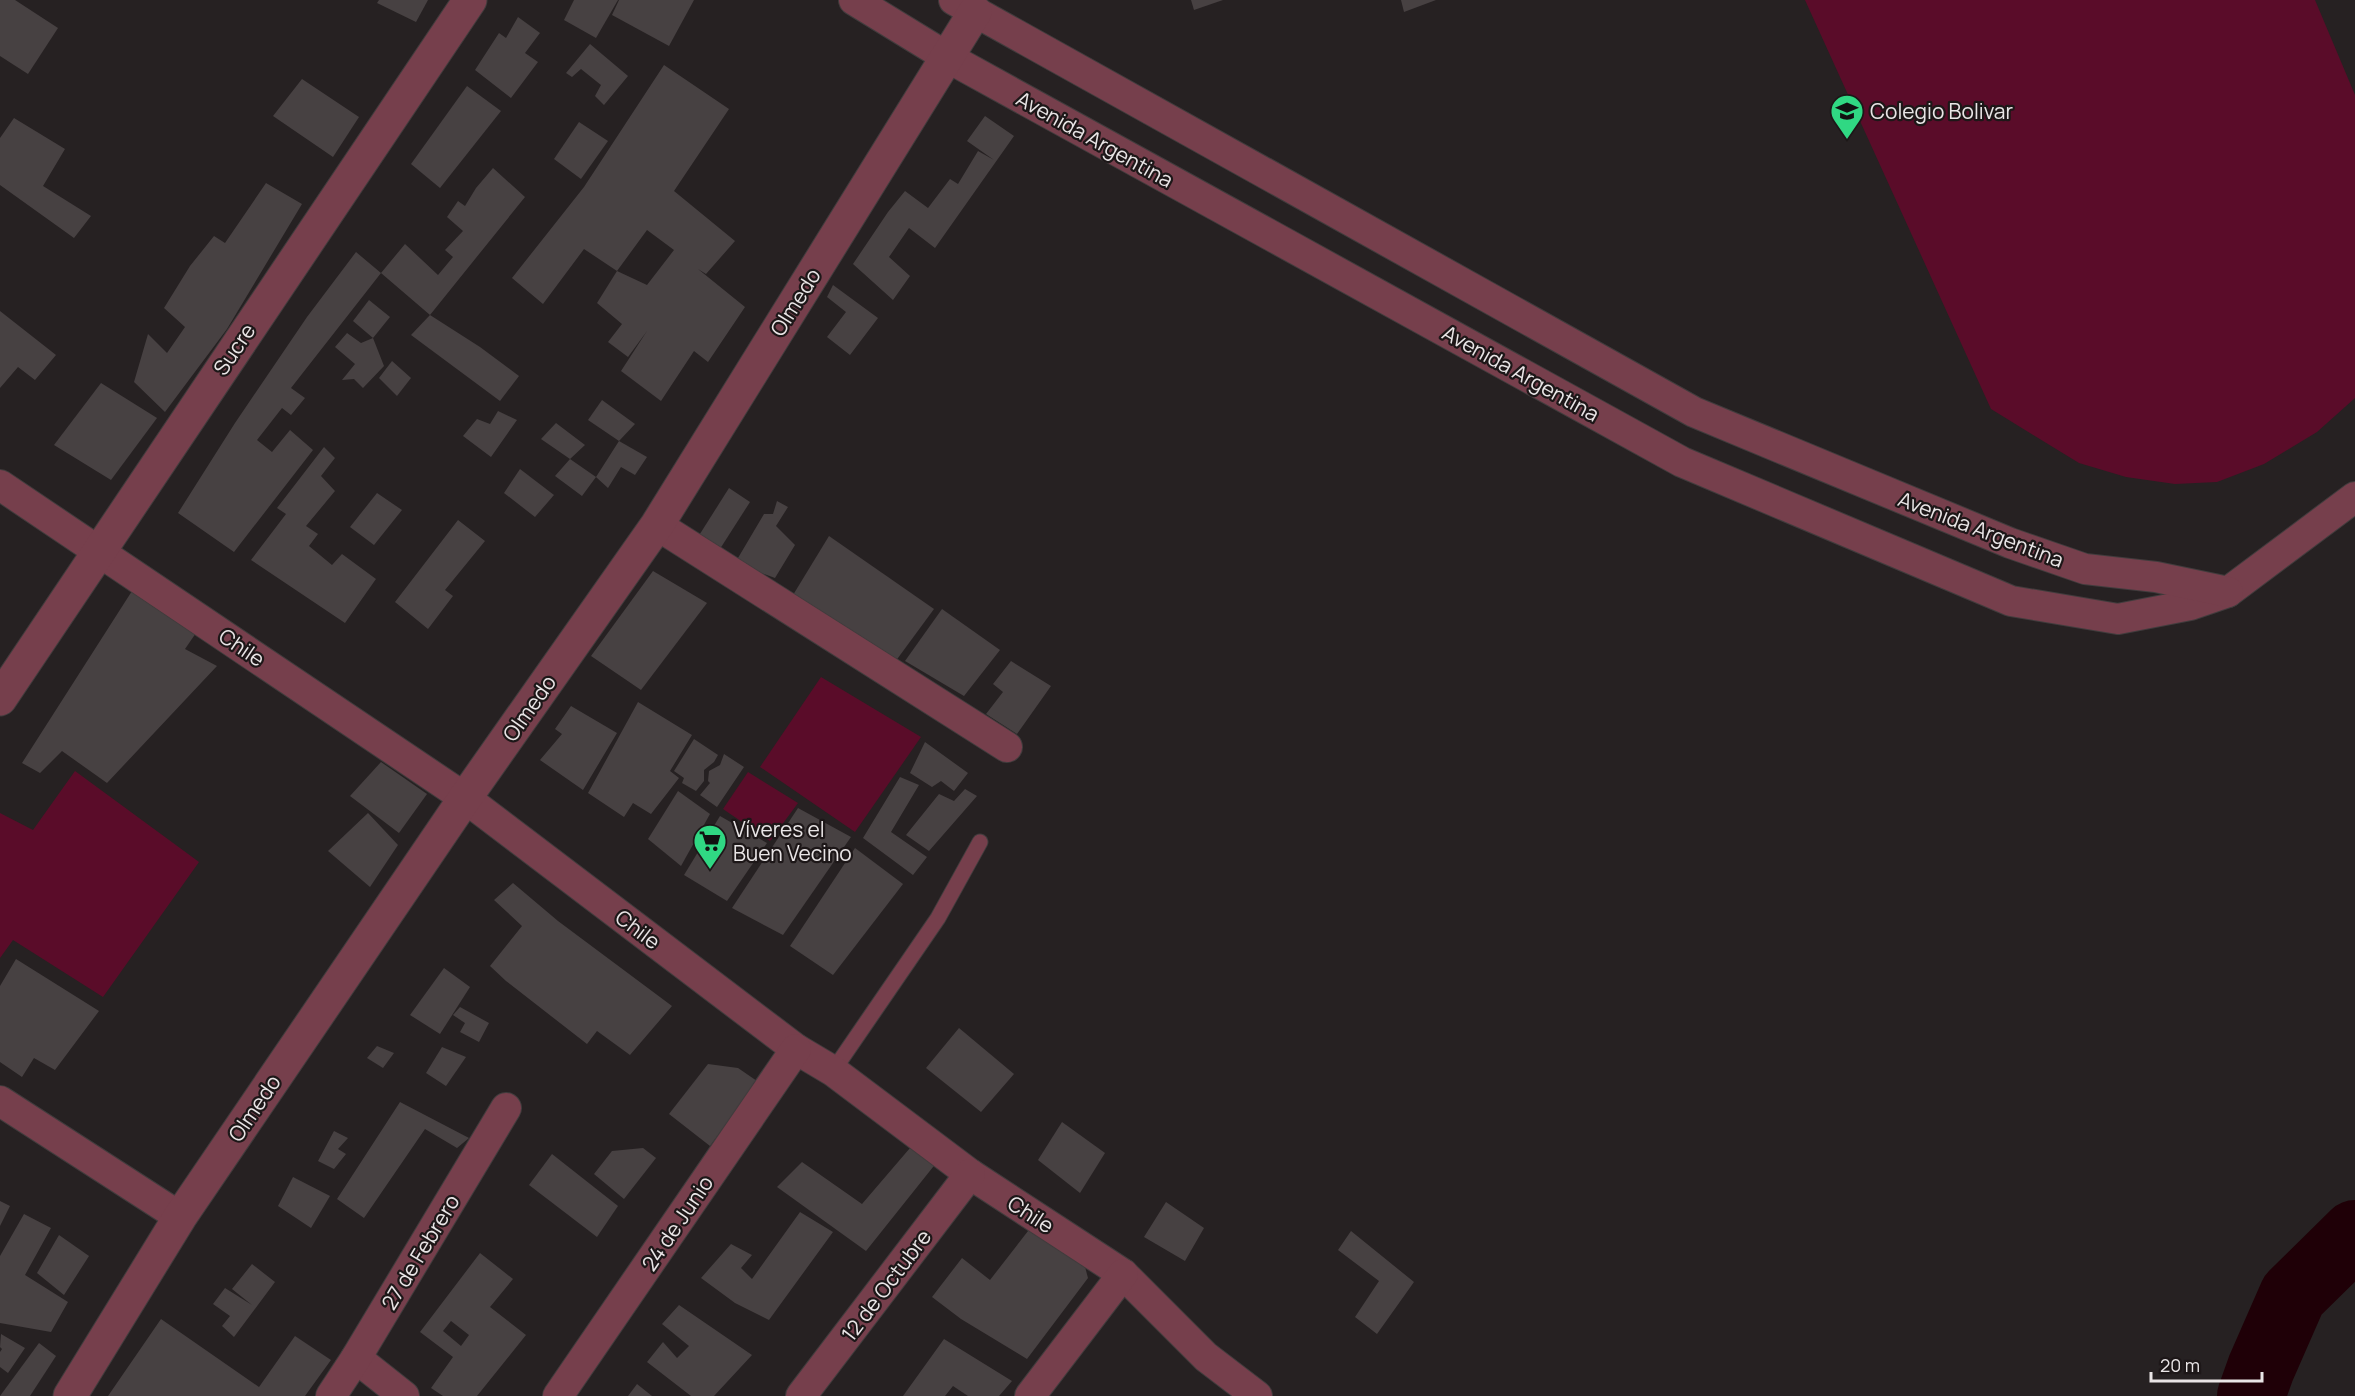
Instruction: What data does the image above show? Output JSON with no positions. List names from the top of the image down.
{
  "streets": {
    "street": [
      "Avenida Argentina",
      "Olmedo",
      "Sucre",
      "Chile",
      "24 de Junio",
      "27 de Febrero",
      "12 de Octubre"
    ]
  },
  "crossings": [
    ["Avenida Argentina", "Olmedo"],
    ["Olmedo", "Chile"],
    ["Sucre", "Chile"],
    ["Chile", "24 de Junio"],
    ["Chile", "12 de Octubre"]
  ],
  "places": {
    "school or university": ["Colegio Bolivar"],
    "supermarket": ["Víveres el Buen Vecino"]
  },
  "scale_bar": "20 m"
}
